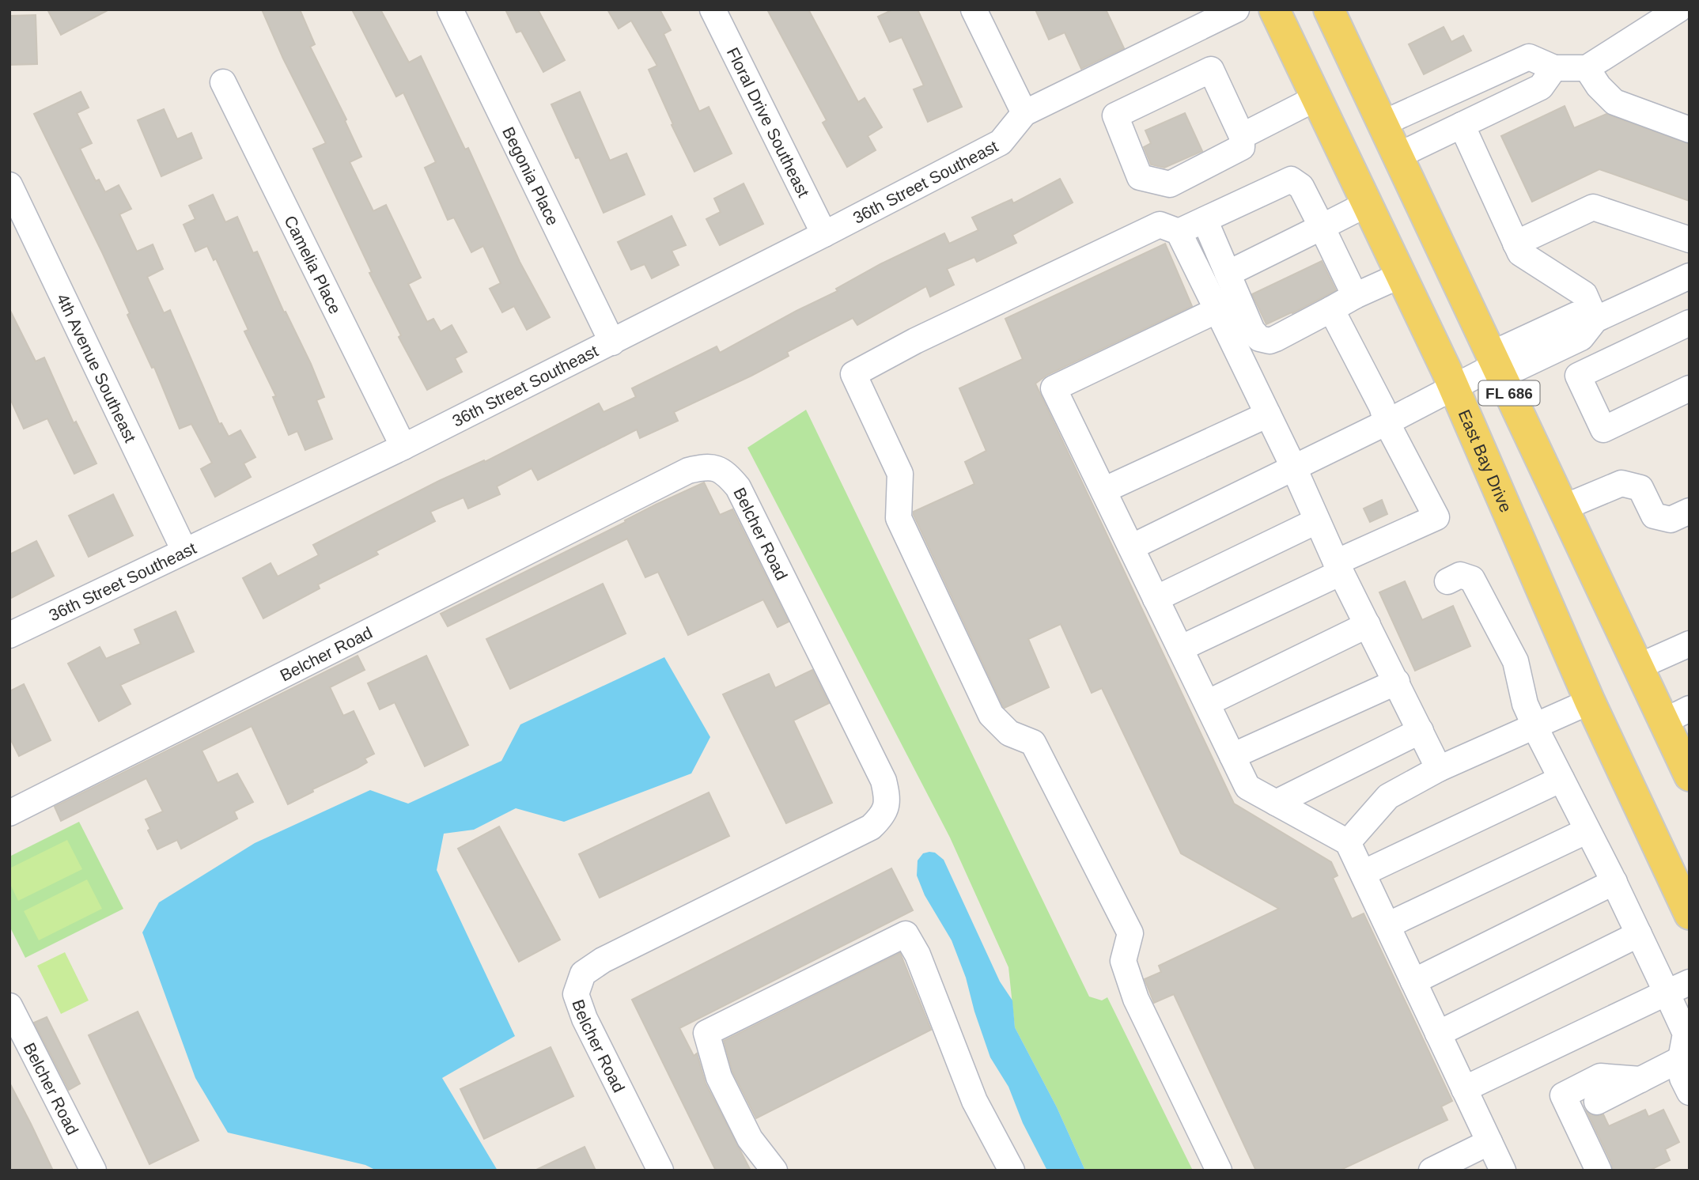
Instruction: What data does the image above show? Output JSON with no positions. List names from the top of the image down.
{
  "streets": {
    "main road": ["FL 686", "East Bay Drive"],
    "street": [
      "Floral Drive Southeast",
      "Begonia Place",
      "36th Street Southeast",
      "Camelia Place",
      "4th Avenue Southeast",
      "Belcher Road"
    ]
  },
  "crossings": [
    ["Floral Drive Southeast", "36th Street Southeast"],
    ["Begonia Place", "36th Street Southeast"],
    ["36th Street Southeast", "Camelia Place"],
    ["36th Street Southeast", "4th Avenue Southeast"]
  ]
}
